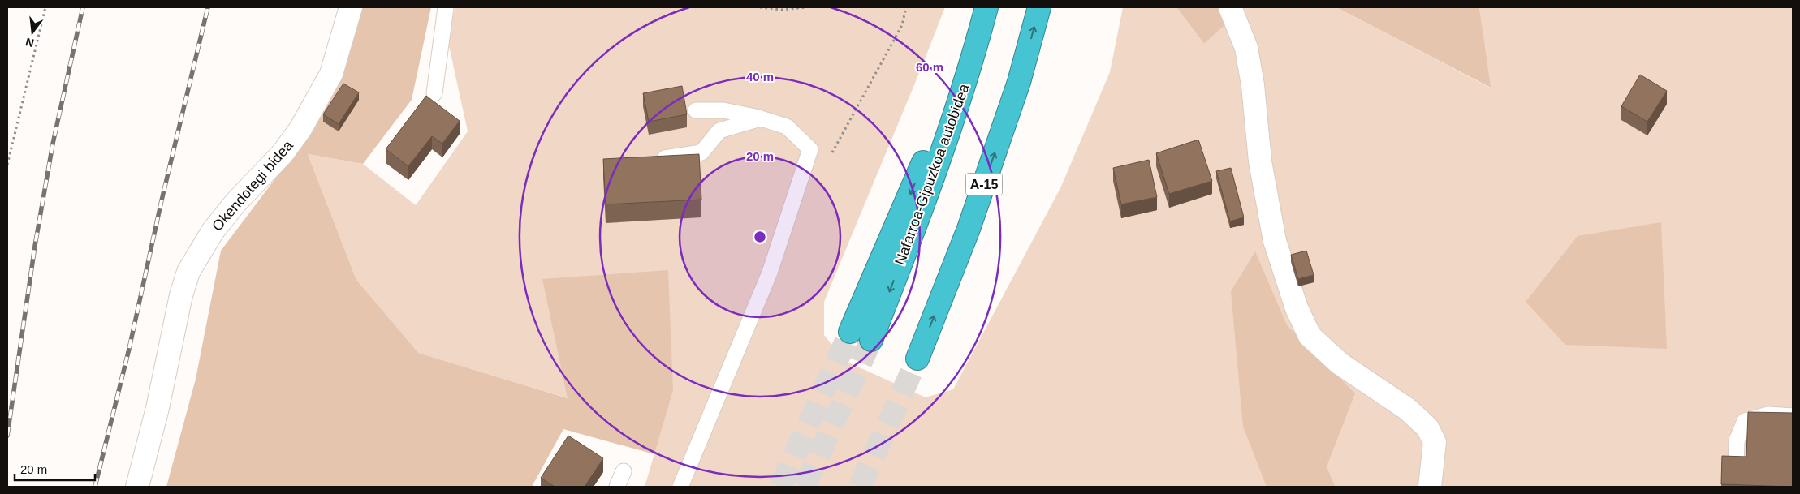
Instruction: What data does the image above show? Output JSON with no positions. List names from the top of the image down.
{
  "streets": {
    "highway": ["Nafarroa-Gipuzkoa autobidea", "A-15"],
    "street": ["Okendotegi bidea"]
  },
  "scale_bar": "20 m",
  "north": "bottom",
  "rings": ["60 m", "40 m", "20 m"]
}
